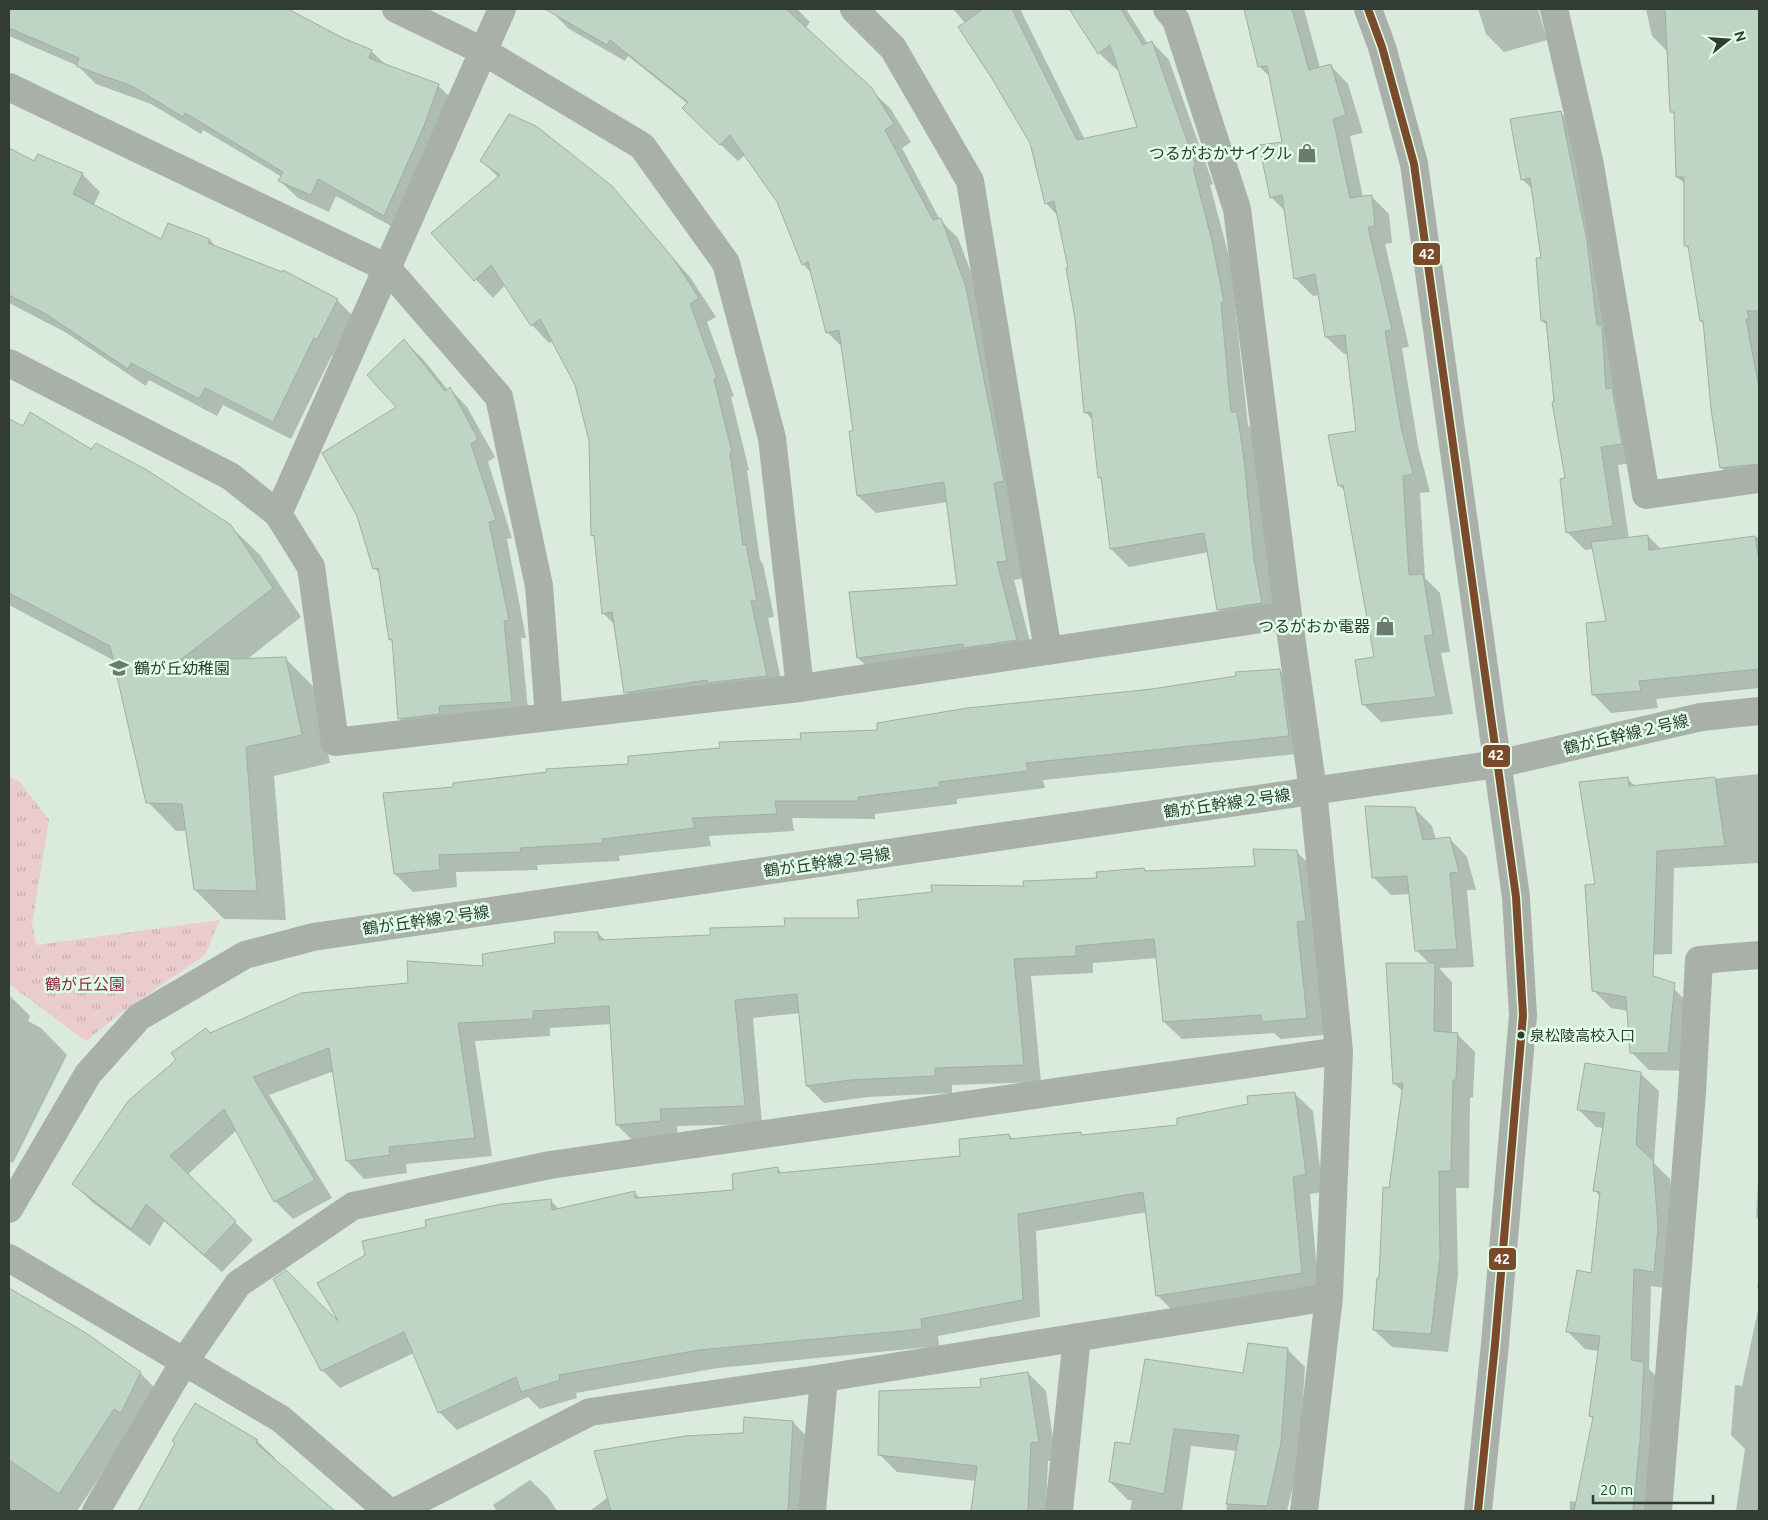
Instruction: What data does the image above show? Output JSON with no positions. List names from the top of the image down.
{
  "streets": {
    "street": ["鶴が丘幹線２号線"]
  },
  "parks": ["鶴が丘公園"],
  "places": {
    "shop": ["つるがおかサイクル", "つるがおか電器"],
    "school or university": ["鶴が丘幼稚園"],
    "other": ["泉松陵高校入口"]
  },
  "lines": ["transit line 42"],
  "scale_bar": "20 m",
  "north": "right"
}
